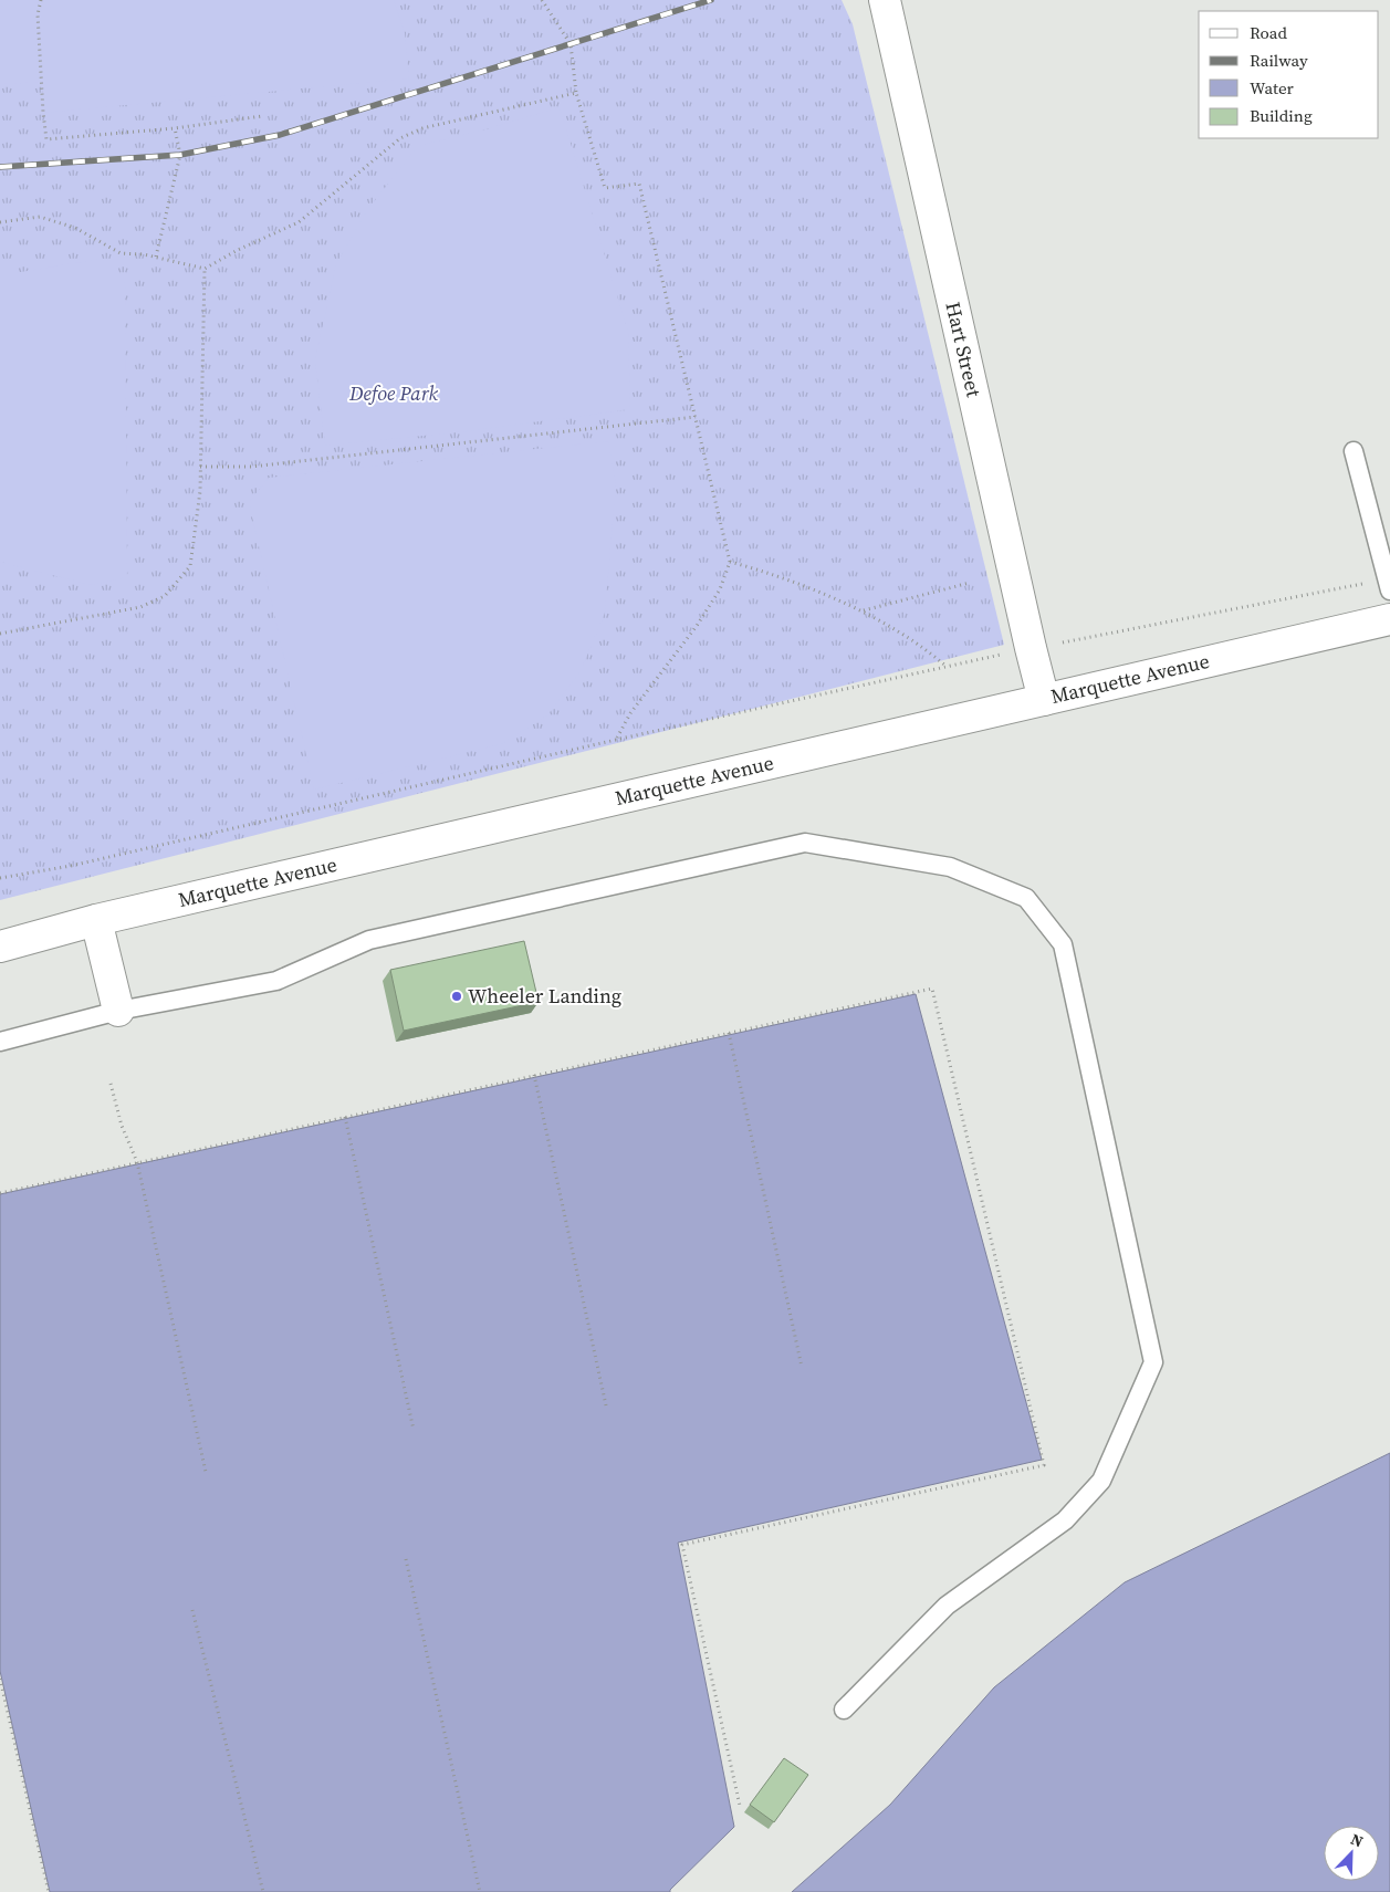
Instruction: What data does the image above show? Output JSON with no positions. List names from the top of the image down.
{
  "streets": {
    "street": ["Hart Street", "Marquette Avenue"]
  },
  "crossings": [
    ["Hart Street", "Marquette Avenue"]
  ],
  "parks": ["Defoe Park"],
  "places": ["Wheeler Landing"],
  "legend": [
    "Road",
    "Railway",
    "Water",
    "Building"
  ],
  "north": "top right"
}
